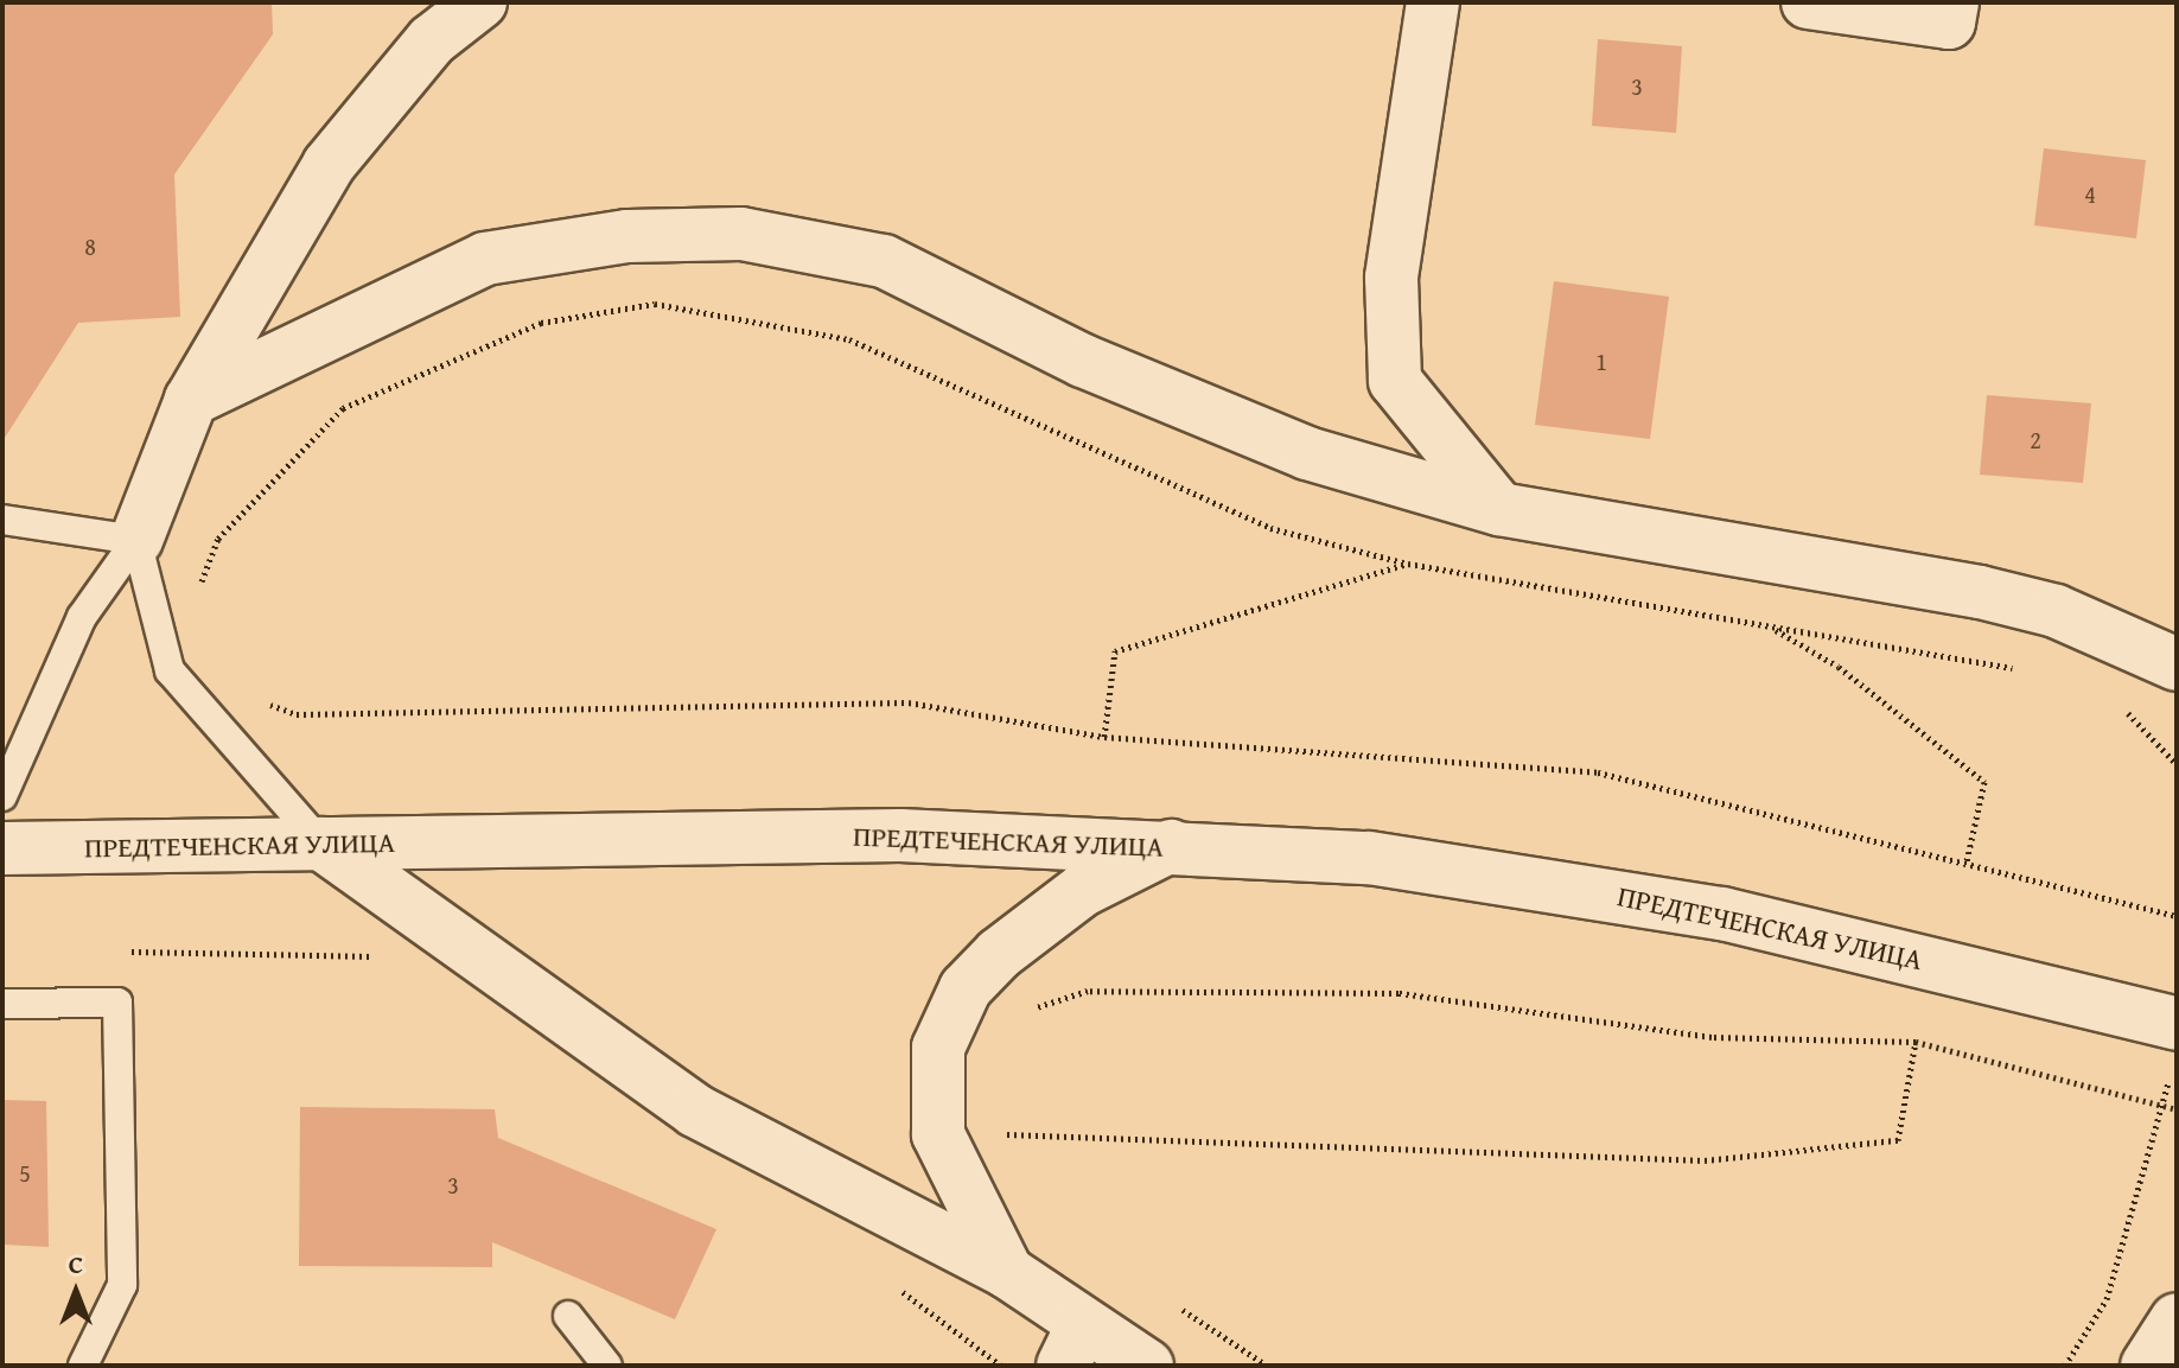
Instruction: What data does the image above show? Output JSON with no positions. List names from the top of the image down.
{
  "streets": {
    "street": ["ПРЕДТЕЧЕНСКАЯ УЛИЦА"]
  },
  "house_numbers": [
    "3",
    "4",
    "8",
    "1",
    "2",
    "5",
    "3"
  ],
  "north": "top"
}
